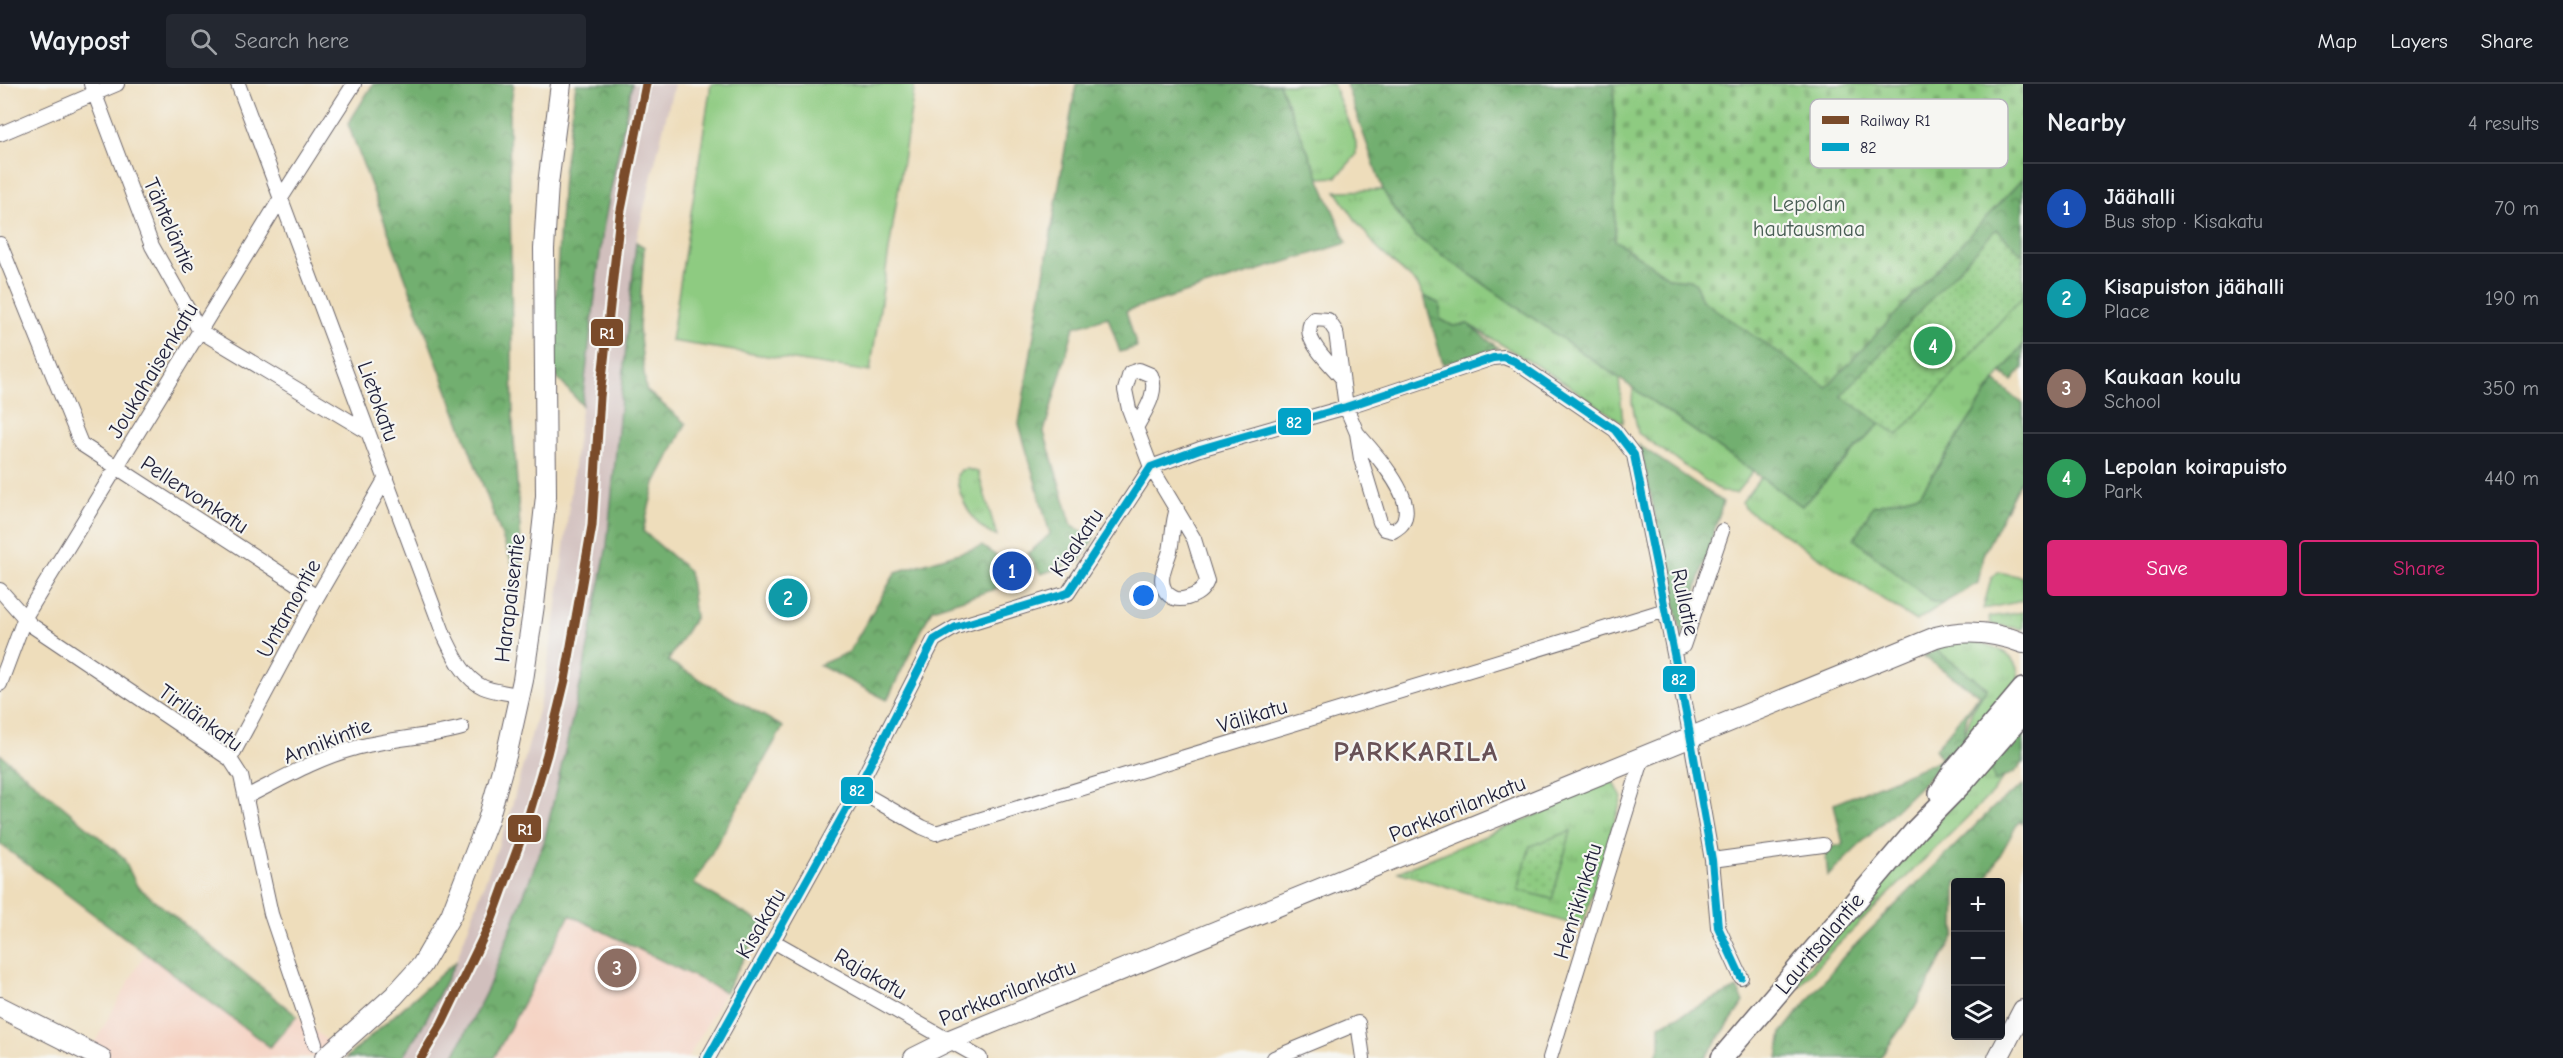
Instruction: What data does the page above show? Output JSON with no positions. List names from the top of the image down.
{
  "streets": {
    "main road": ["Lauritsalantie"],
    "street": [
      "Tähteläntie",
      "Joukahaisenkatu",
      "Lietokatu",
      "Pellervonkatu",
      "Kisakatu",
      "Harapaisentie",
      "Rullatie",
      "Untamontie",
      "Välikatu",
      "Tirilänkatu",
      "Annikintie",
      "Parkkarilankatu",
      "Henrikinkatu",
      "Rajakatu"
    ]
  },
  "crossings": [
    ["Tähteläntie", "Joukahaisenkatu"],
    ["Joukahaisenkatu", "Lietokatu"],
    ["Joukahaisenkatu", "Pellervonkatu"],
    ["Joukahaisenkatu", "Tirilänkatu"],
    ["Lietokatu", "Harapaisentie"],
    ["Lietokatu", "Untamontie"],
    ["Pellervonkatu", "Untamontie"],
    ["Kisakatu", "Välikatu"],
    ["Kisakatu", "Rajakatu"],
    ["Harapaisentie", "Tirilänkatu"],
    ["Rullatie", "Välikatu"],
    ["Rullatie", "Parkkarilankatu"],
    ["Untamontie", "Tirilänkatu"],
    ["Tirilänkatu", "Annikintie"],
    ["Parkkarilankatu", "Henrikinkatu"],
    ["Parkkarilankatu", "Rajakatu"]
  ],
  "districts": ["PARKKARILA"],
  "parks": ["Lepolan hautausmaa"],
  "lines": ["rail line R1", "transit line 82"],
  "legend": ["Railway R1", "82"],
  "page": {
    "header": "Waypost",
    "search": "Search here",
    "nav": ["Map", "Layers", "Share"],
    "heading": ["Nearby", "4 results"],
    "list": [
      {
        "mark": "1",
        "name": "Jäähalli",
        "note": "Bus stop · Kisakatu",
        "value": "70 m"
      },
      {
        "mark": "2",
        "name": "Kisapuiston jäähalli",
        "note": "Place",
        "value": "190 m"
      },
      {
        "mark": "3",
        "name": "Kaukaan koulu",
        "note": "School",
        "value": "350 m"
      },
      {
        "mark": "4",
        "name": "Lepolan koirapuisto",
        "note": "Park",
        "value": "440 m"
      }
    ],
    "pins": [
      "4",
      "1",
      "2",
      "3"
    ],
    "buttons": ["Save", "Share"],
    "map_buttons": ["+", "−"]
  }
}
